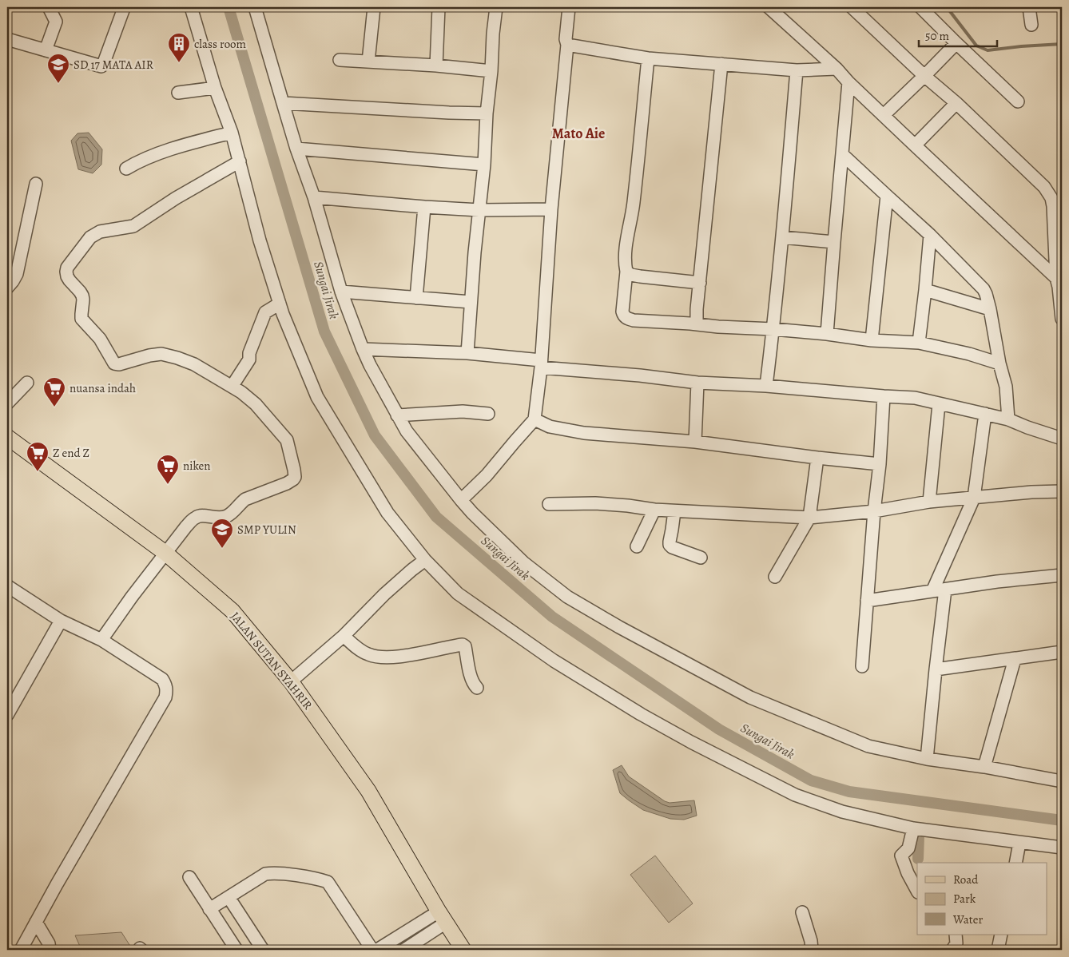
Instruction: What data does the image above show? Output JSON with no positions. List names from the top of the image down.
{
  "streets": {
    "main road": ["JALAN SUTAN SYAHRIR"]
  },
  "districts": ["Mato Aie"],
  "water": ["Sungai Jirak"],
  "places": {
    "building": ["class room"],
    "school or university": ["SD 17 MATA AIR", "SMP YULIN"],
    "supermarket": ["nuansa indah", "Z end Z", "niken"]
  },
  "legend": ["Road", "Park", "Water"],
  "scale_bar": "50 m"
}
